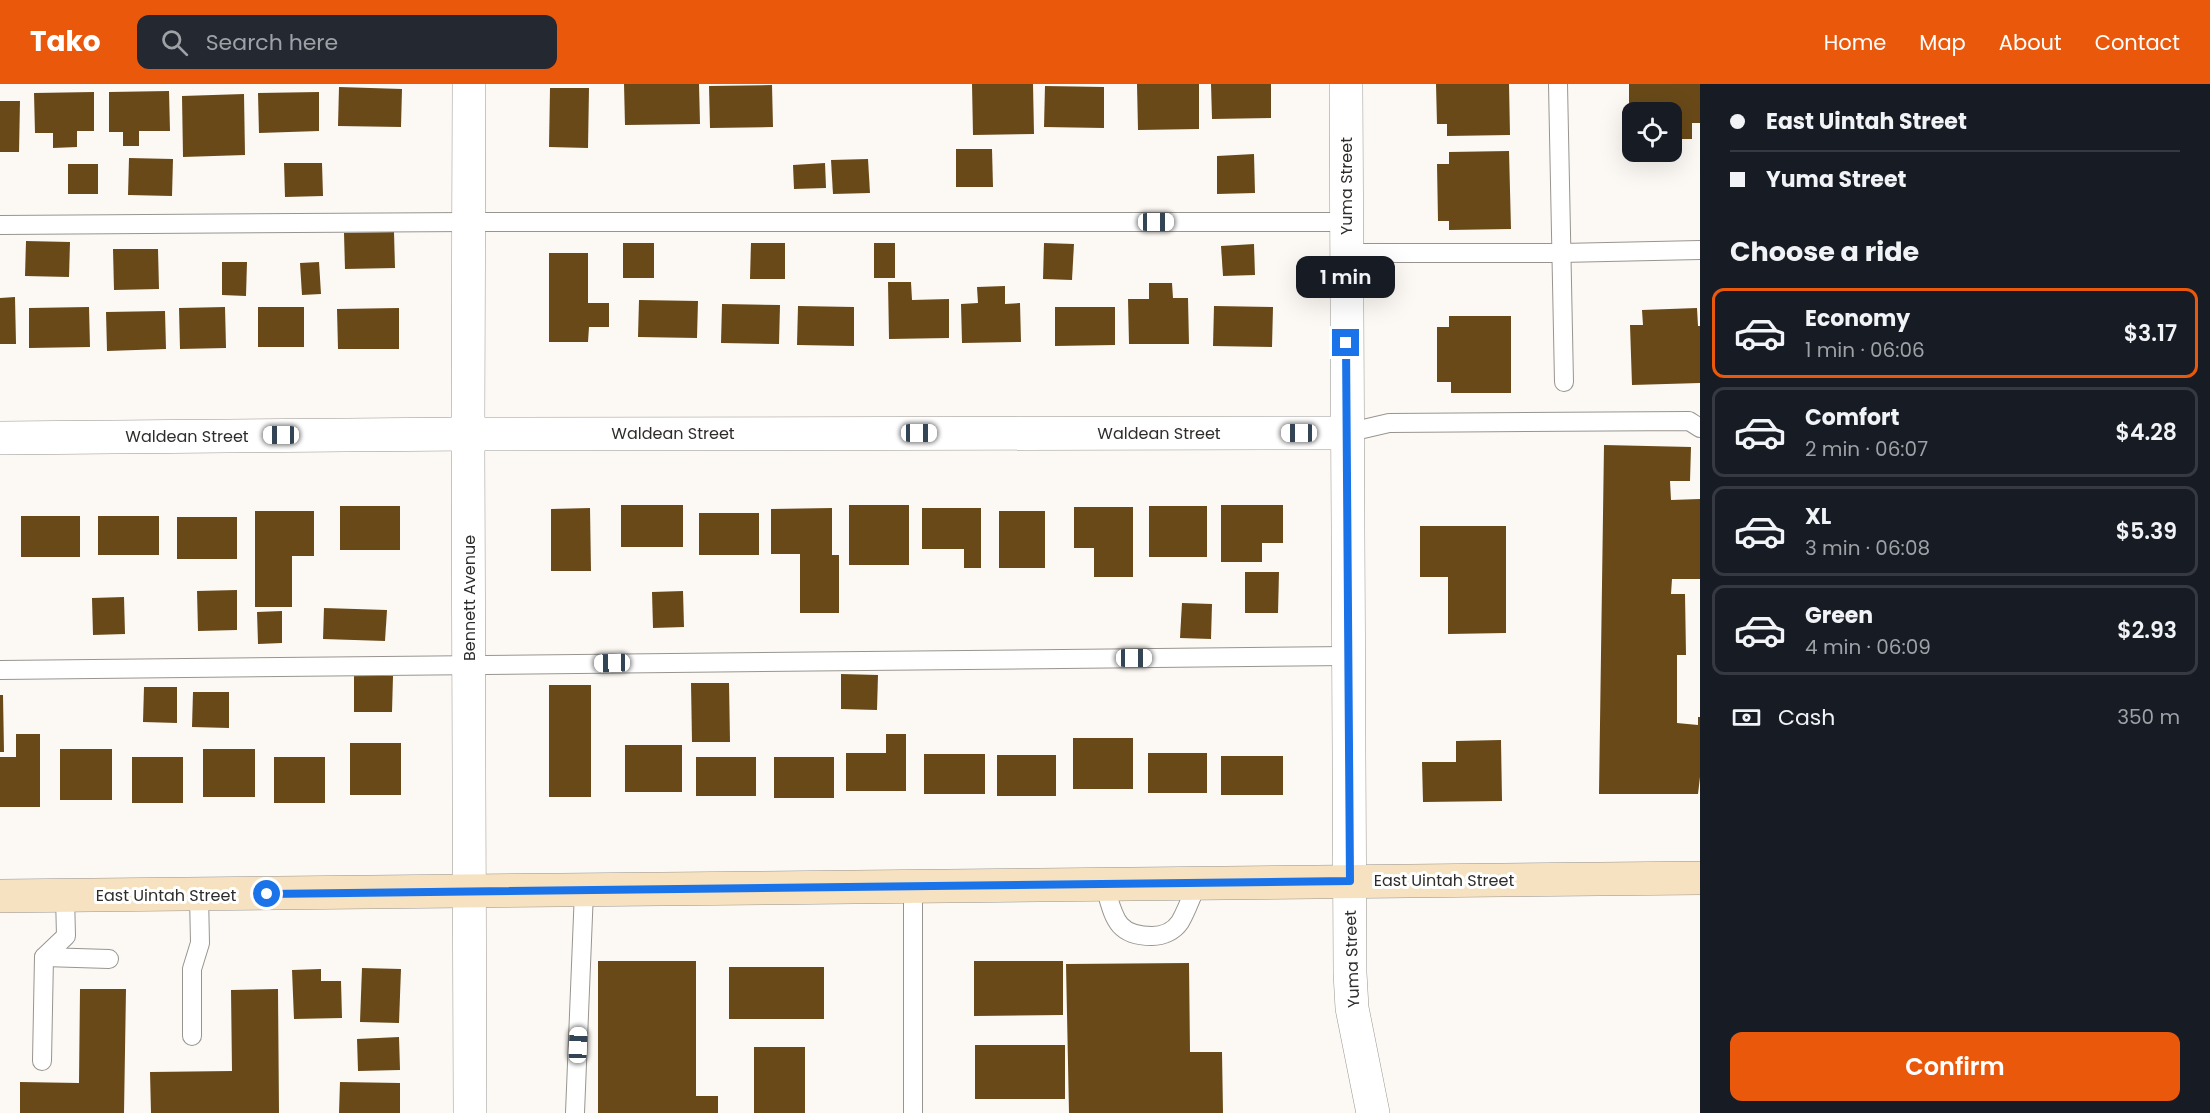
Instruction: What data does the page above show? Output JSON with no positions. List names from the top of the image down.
{
  "streets": {
    "main road": ["East Uintah Street"],
    "street": ["Yuma Street", "Waldean Street", "Bennett Avenue"]
  },
  "crossings": [
    ["Yuma Street", "Waldean Street"],
    ["Yuma Street", "East Uintah Street"],
    ["Waldean Street", "Bennett Avenue"],
    ["Bennett Avenue", "East Uintah Street"]
  ],
  "page": {
    "header": "Tako",
    "search": "Search here",
    "nav": [
      "Home",
      "Map",
      "About",
      "Contact"
    ],
    "banner": ["East Uintah Street", "Yuma Street"],
    "heading": "Choose a ride",
    "bubble": "1 min",
    "list": [
      {
        "name": "Economy",
        "note": "1 min · 06:06",
        "value": "$3.17"
      },
      {
        "name": "Comfort",
        "note": "2 min · 06:07",
        "value": "$4.28"
      },
      {
        "name": "XL",
        "note": "3 min · 06:08",
        "value": "$5.39"
      },
      {
        "name": "Green",
        "note": "4 min · 06:09",
        "value": "$2.93"
      }
    ],
    "pay": ["Cash", "350 m"],
    "buttons": "Confirm"
  }
}
